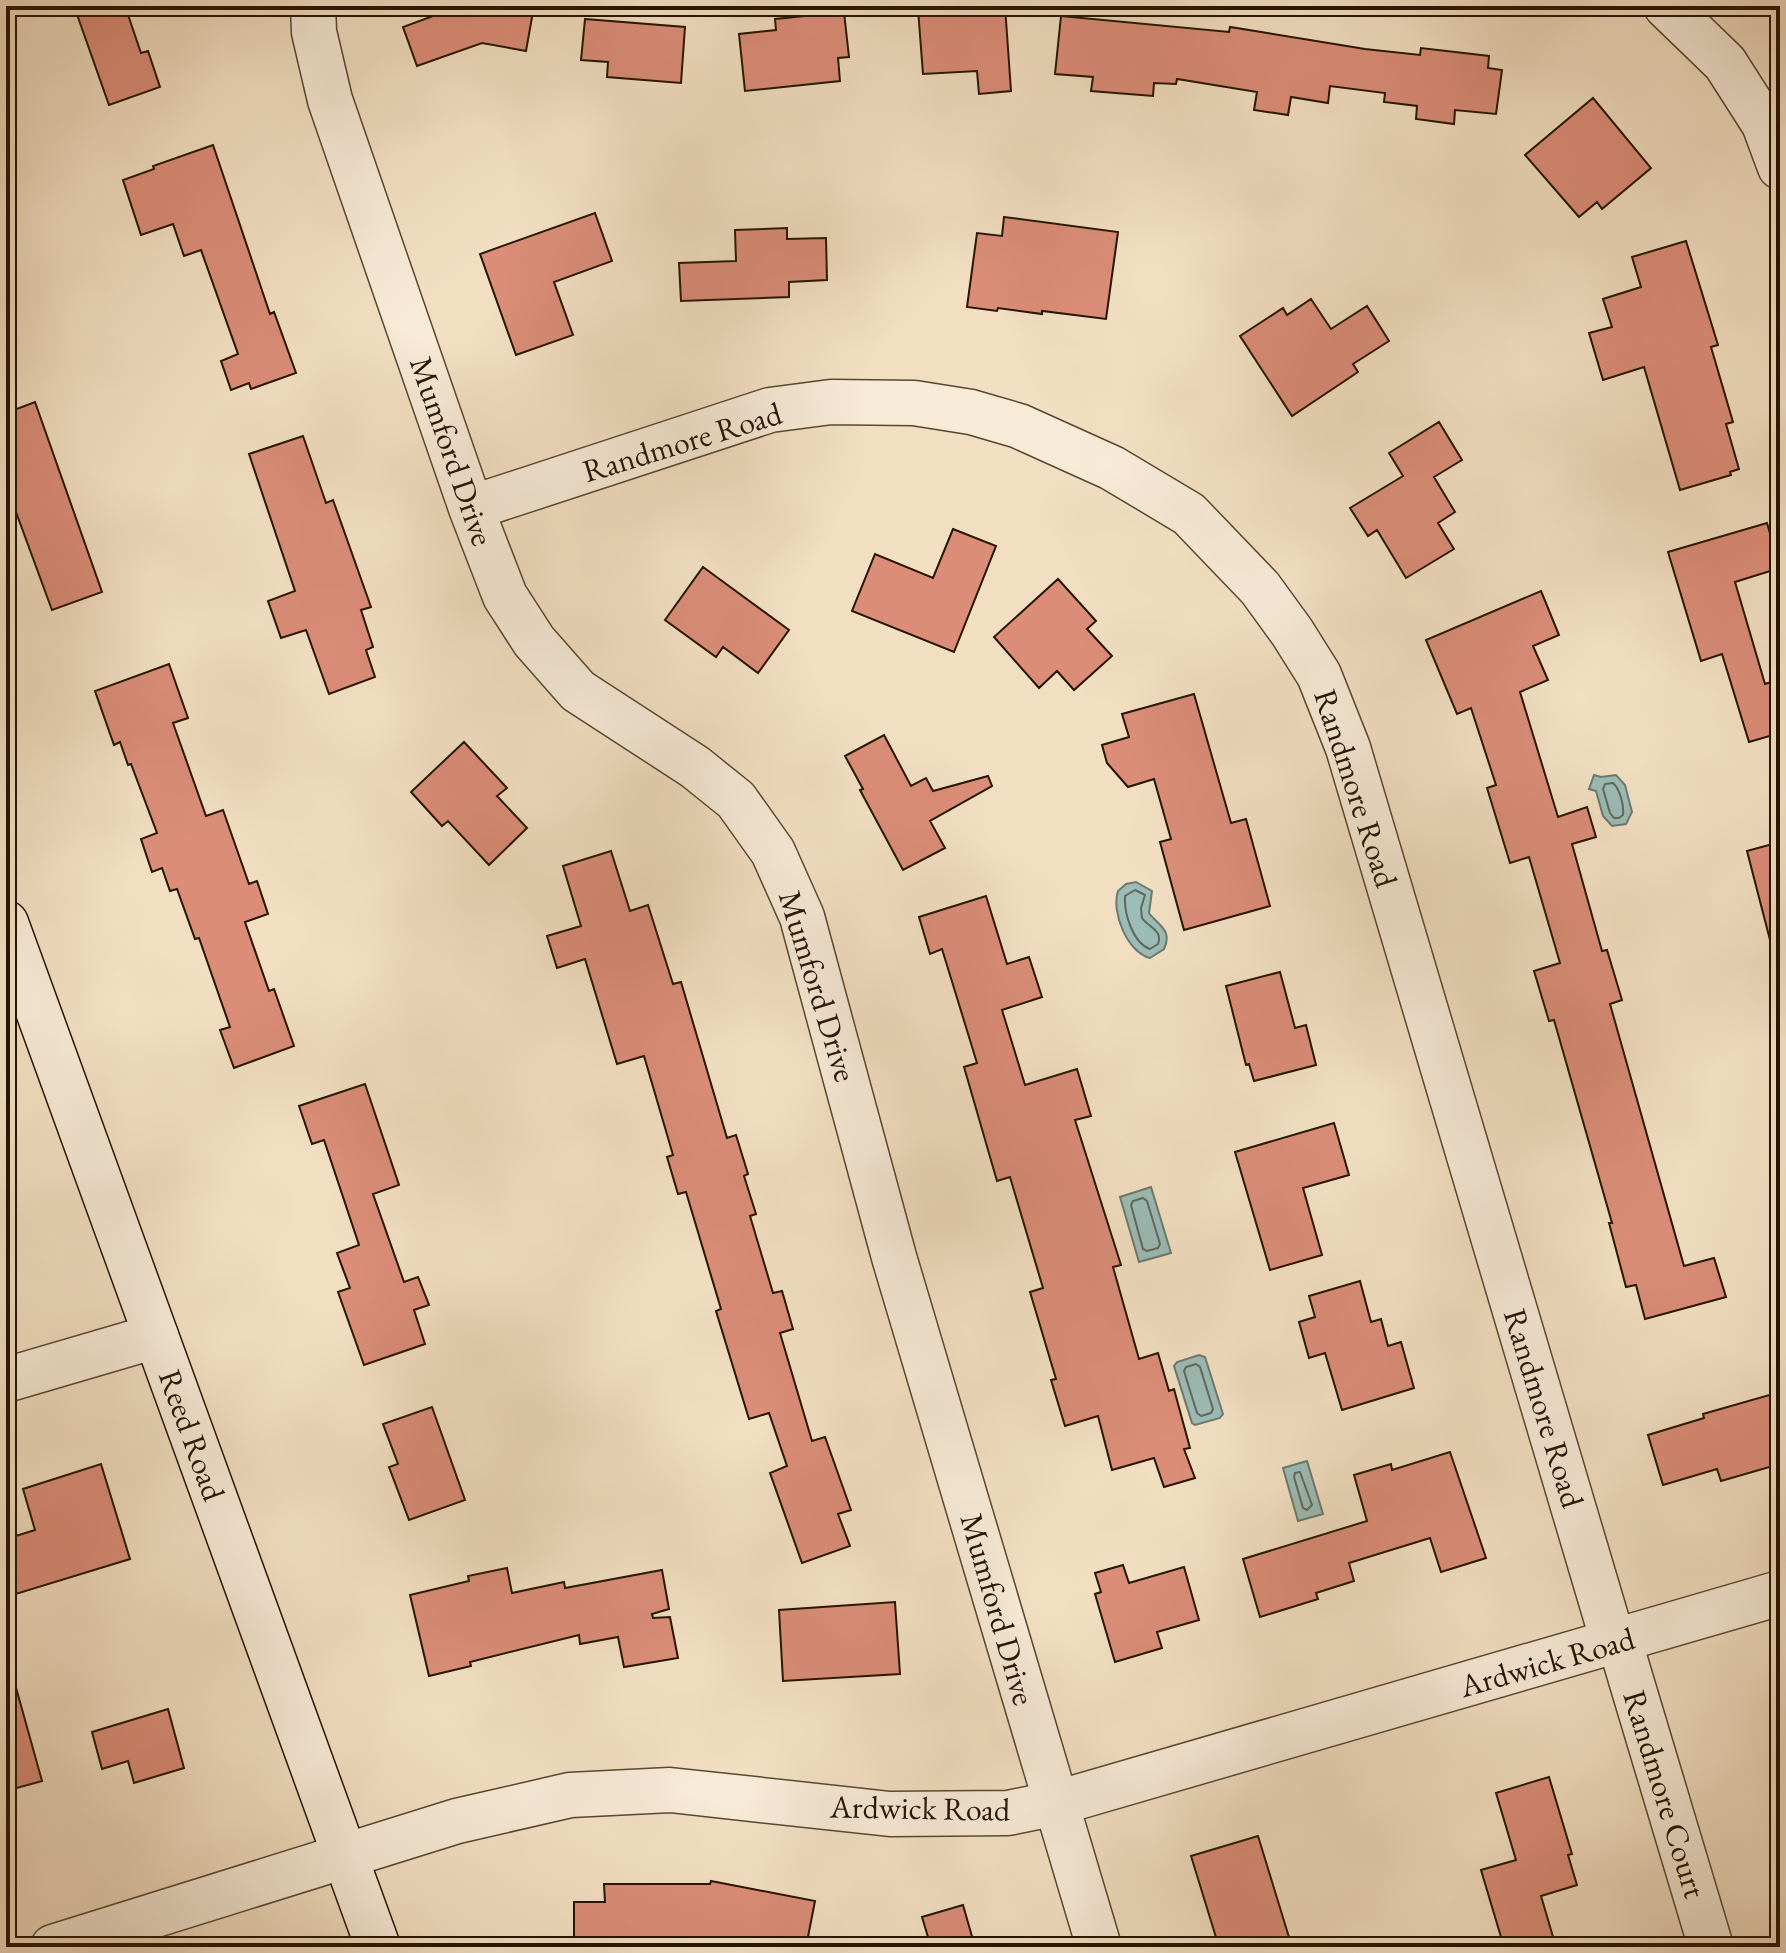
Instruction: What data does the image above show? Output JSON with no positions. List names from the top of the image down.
{
  "streets": {
    "street": [
      "Randmore Road",
      "Mumford Drive",
      "Reed Road",
      "Ardwick Road",
      "Randmore Court"
    ]
  },
  "crossings": [
    ["Randmore Road", "Mumford Drive"],
    ["Randmore Road", "Ardwick Road"],
    ["Randmore Road", "Randmore Court"],
    ["Mumford Drive", "Ardwick Road"],
    ["Reed Road", "Ardwick Road"],
    ["Ardwick Road", "Randmore Court"]
  ]
}
